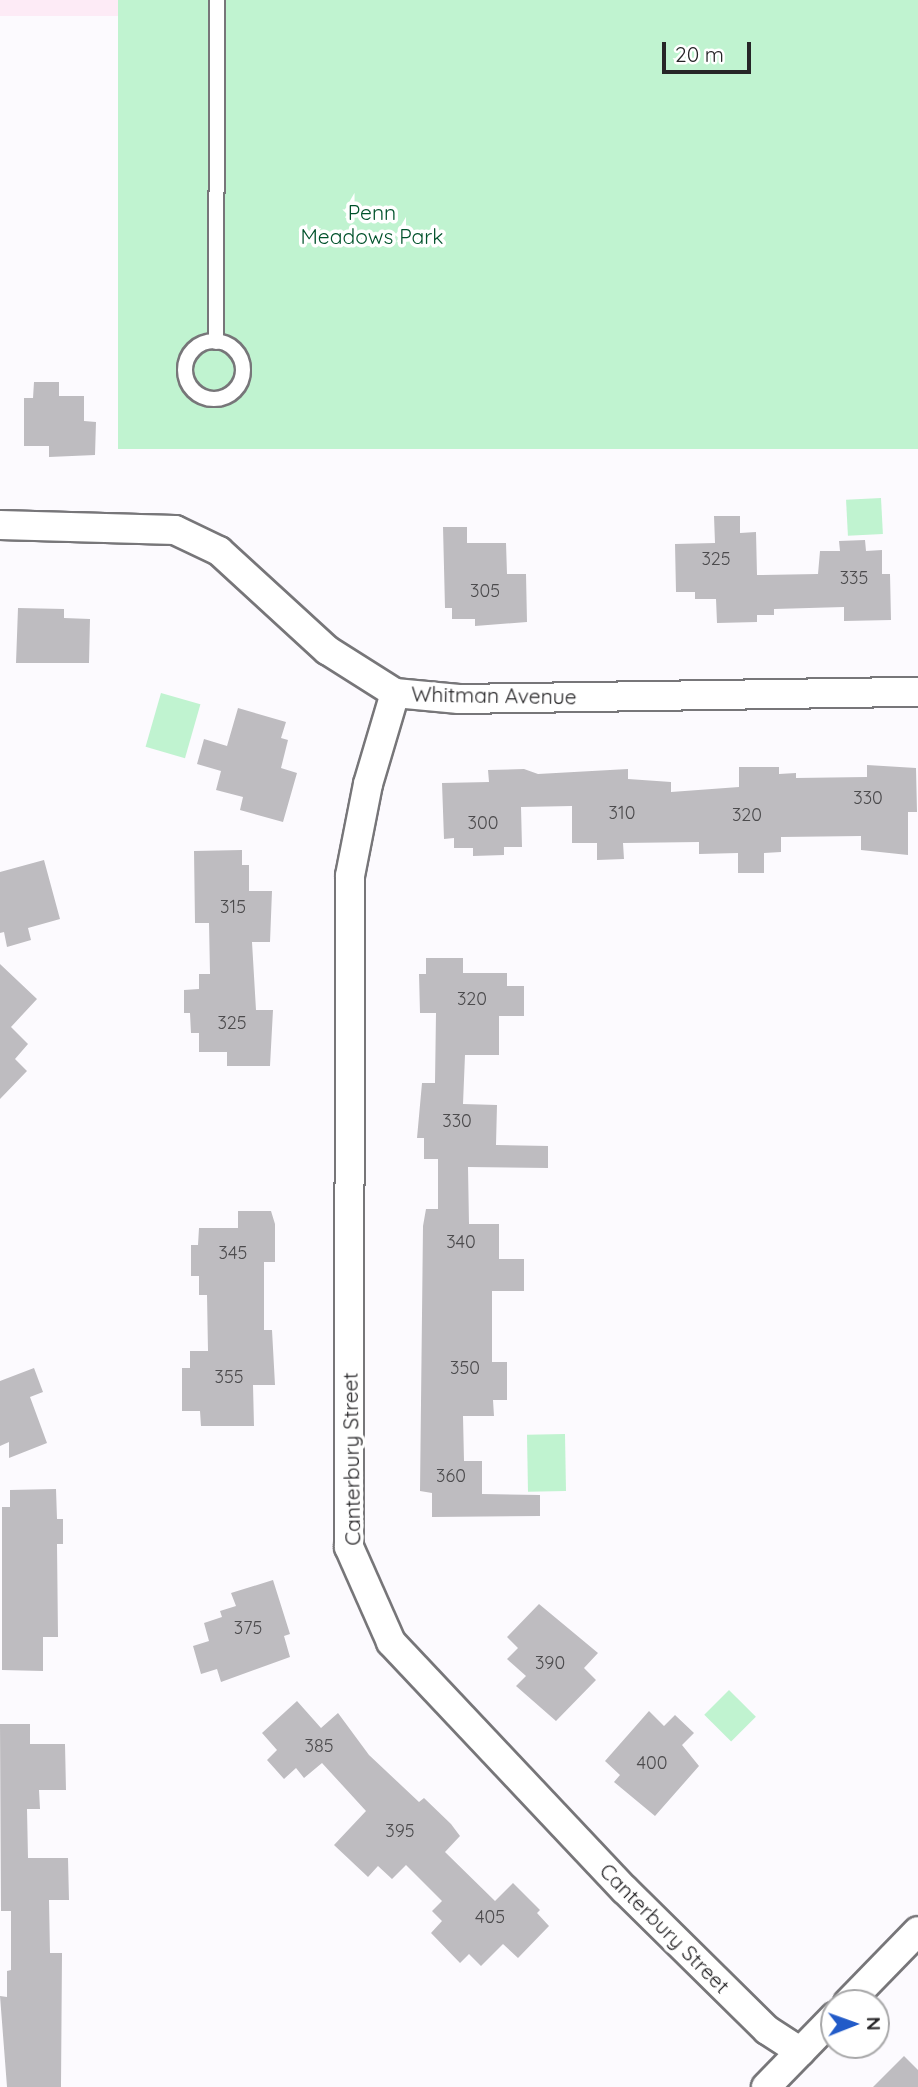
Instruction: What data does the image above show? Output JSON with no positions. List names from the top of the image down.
{
  "streets": {
    "street": ["Whitman Avenue", "Canterbury Street"]
  },
  "crossings": [
    ["Whitman Avenue", "Canterbury Street"]
  ],
  "parks": ["Penn Meadows Park"],
  "house_numbers": [
    "325",
    "335",
    "305",
    "330",
    "310",
    "320",
    "300",
    "315",
    "320",
    "325",
    "330",
    "340",
    "345",
    "350",
    "355",
    "360",
    "375",
    "390",
    "385",
    "400",
    "395",
    "405"
  ],
  "scale_bar": "20 m",
  "north": "right"
}
